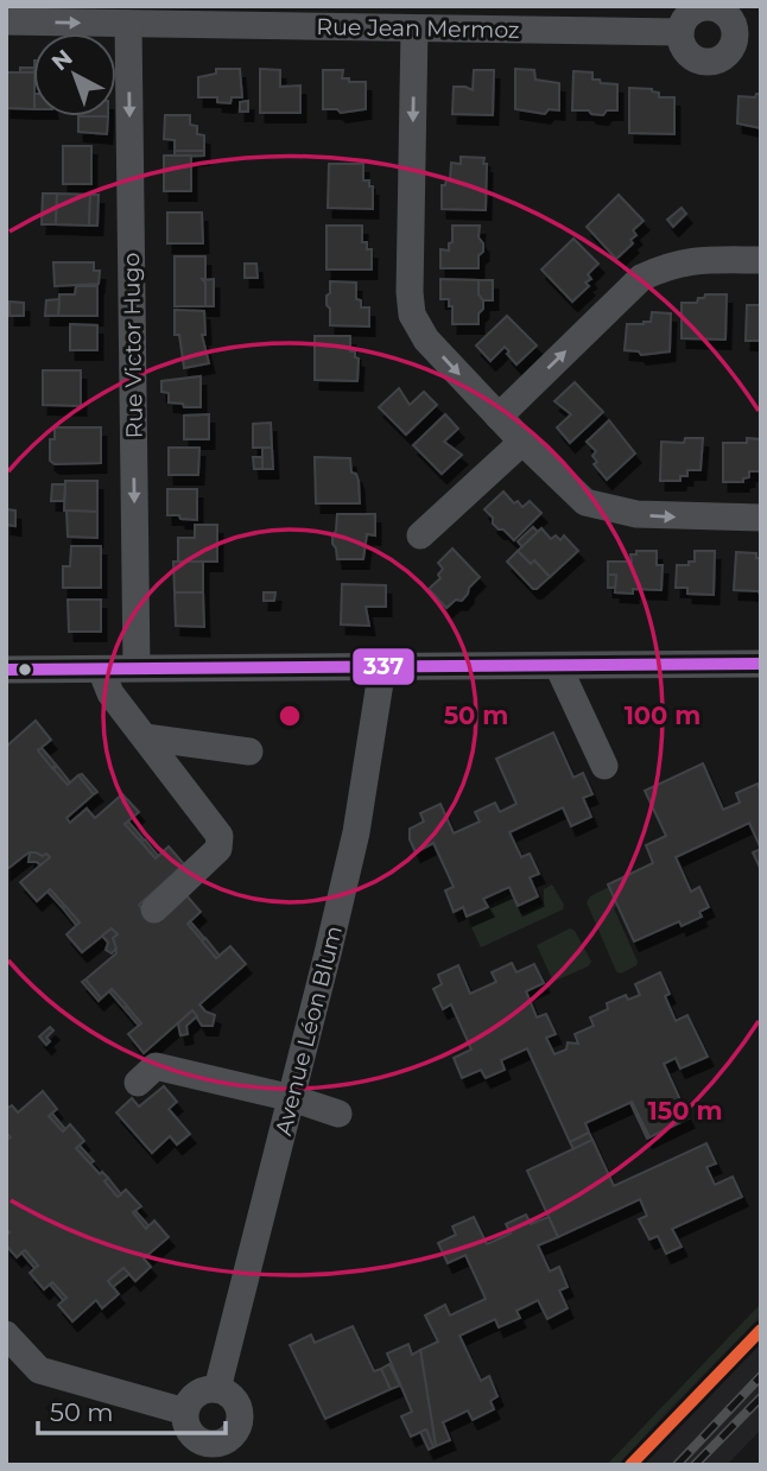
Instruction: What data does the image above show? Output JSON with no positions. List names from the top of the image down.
{
  "streets": {
    "street": ["Rue Jean Mermoz", "Rue Victor Hugo", "Avenue Léon Blum"]
  },
  "crossings": [
    ["Rue Jean Mermoz", "Rue Victor Hugo"]
  ],
  "one_way": ["Rue Victor Hugo"],
  "lines": ["transit line 337"],
  "scale_bar": "50 m",
  "north": "top left",
  "rings": ["50 m", "100 m", "150 m"]
}
